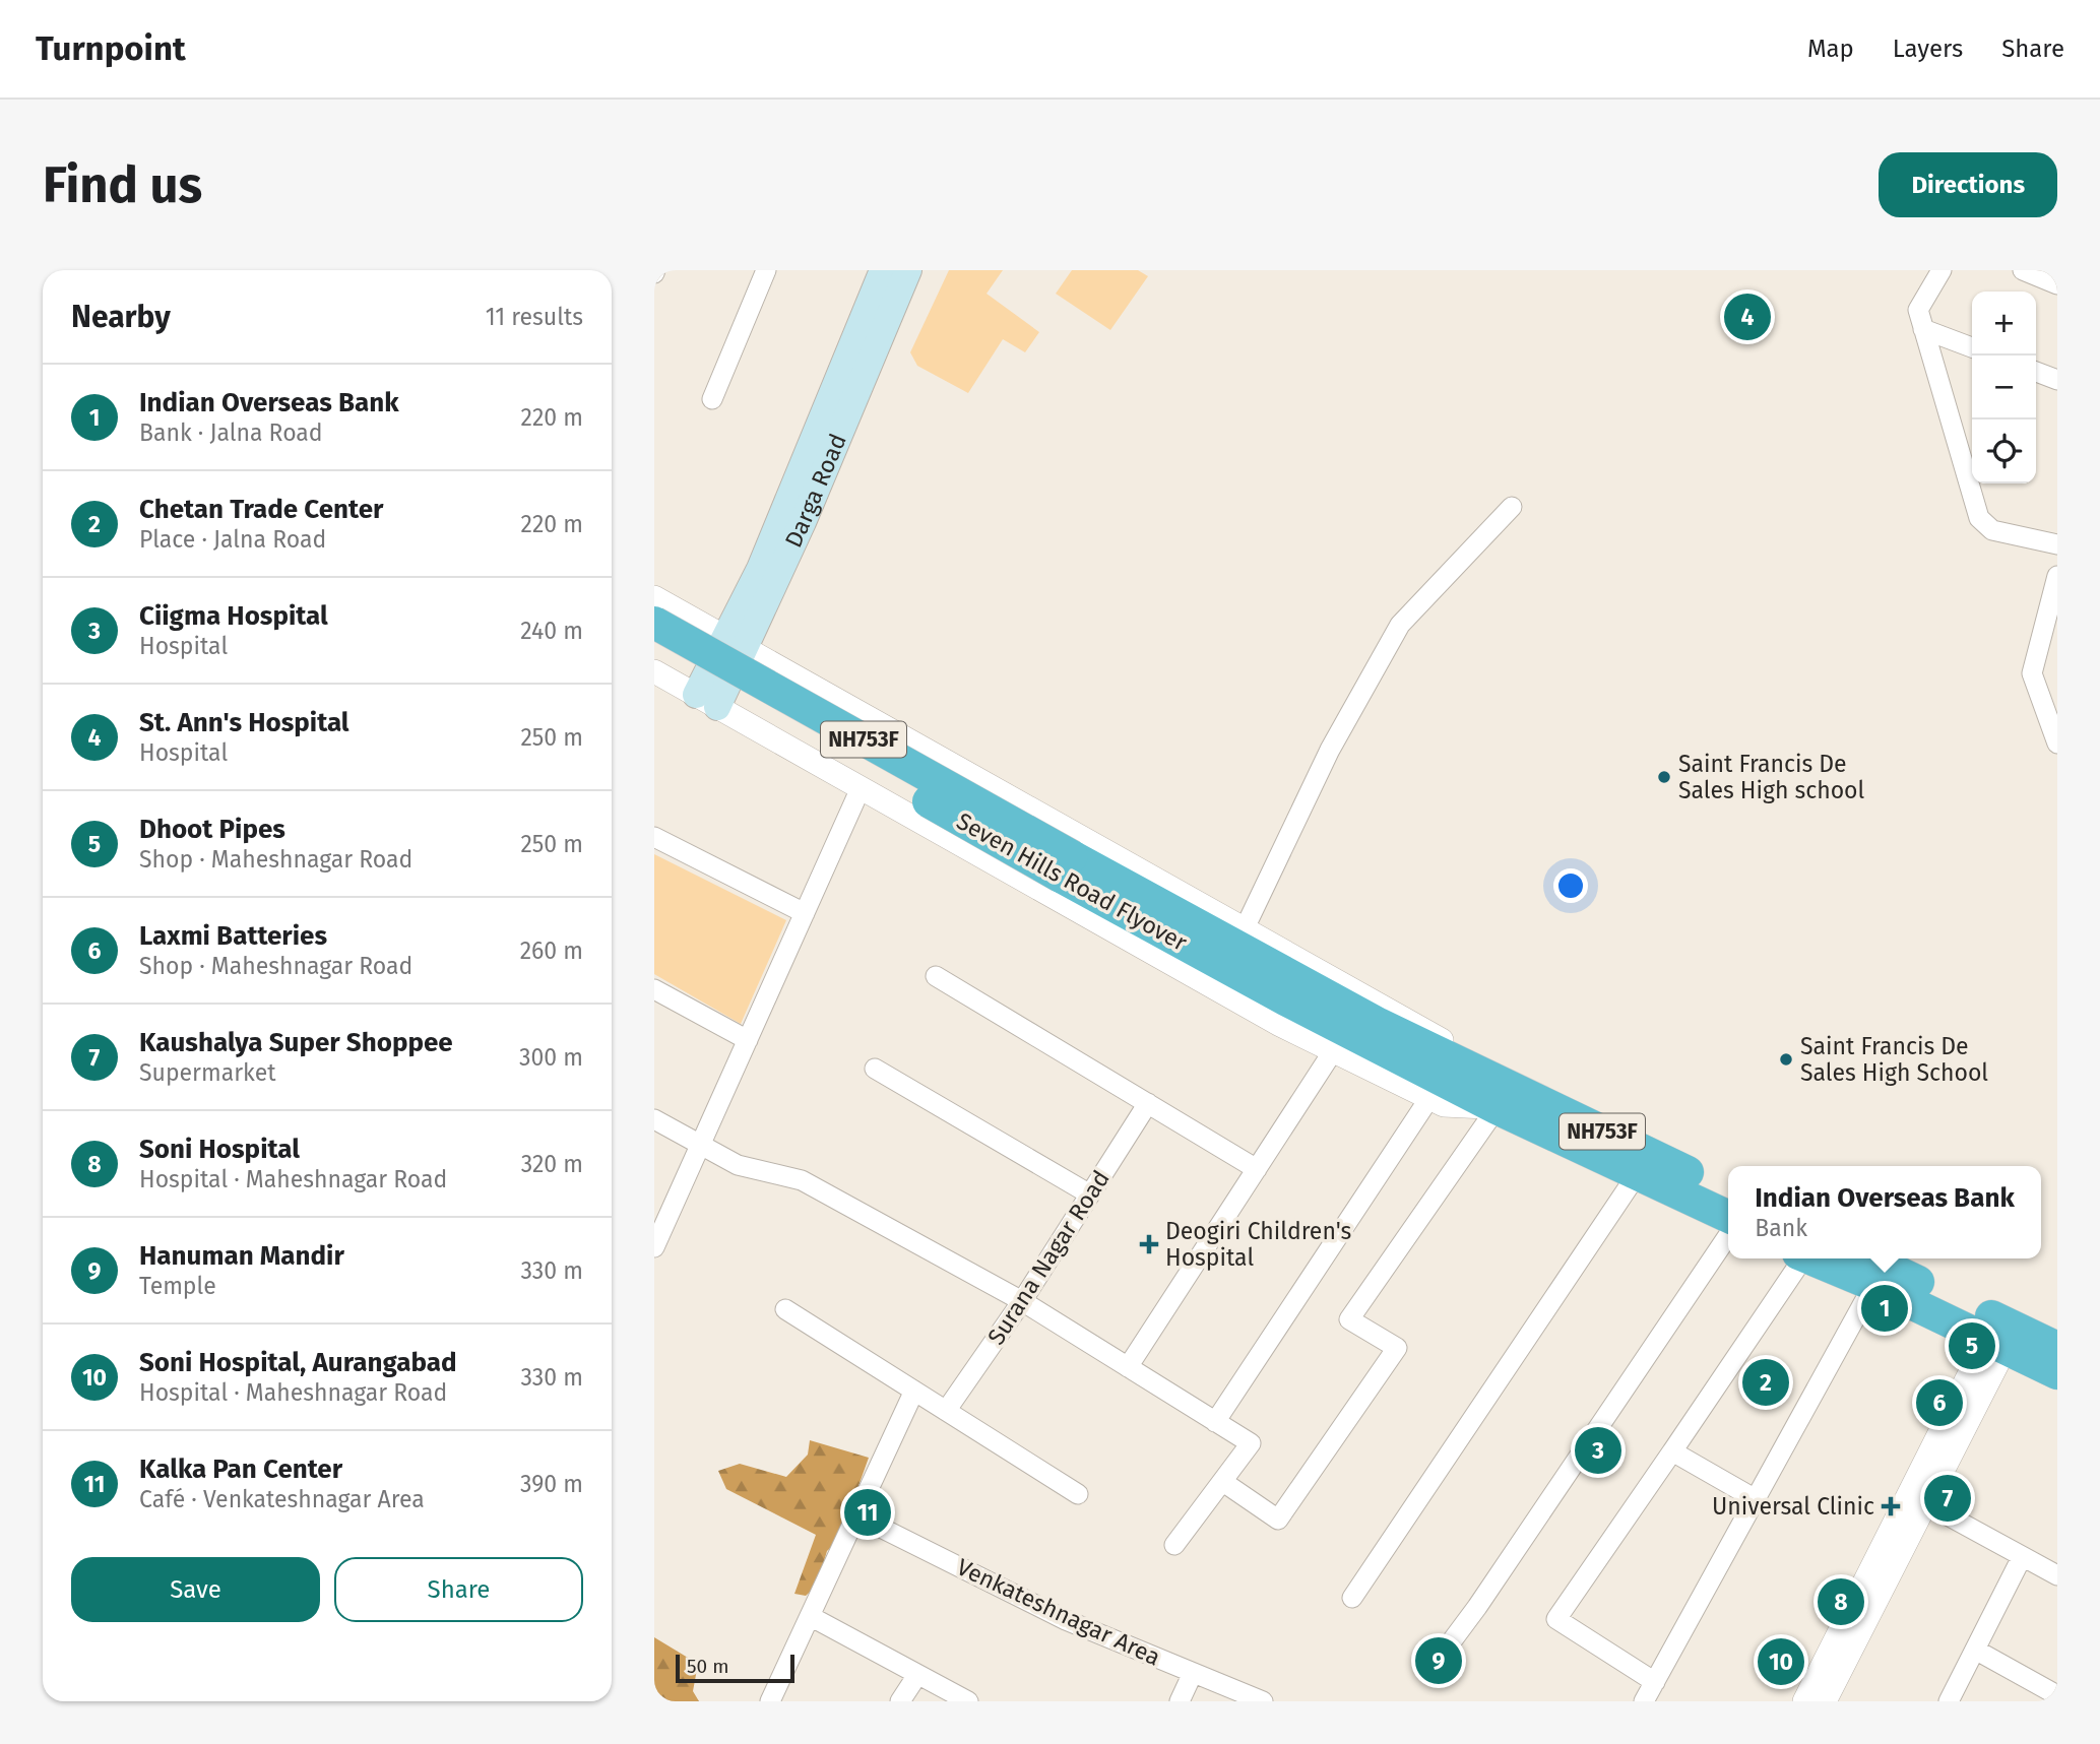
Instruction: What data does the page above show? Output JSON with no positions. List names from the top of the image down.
{
  "streets": {
    "highway": ["NH753F", "Seven Hills Road Flyover"],
    "main road": ["Darga Road"],
    "street": ["Surana Nagar Road", "Venkateshnagar Area"]
  },
  "crossings": [
    ["NH753F", "Seven Hills Road Flyover"]
  ],
  "places": {
    "other": ["Saint Francis De Sales High school", "Saint Francis De Sales High School"],
    "health": ["Deogiri Children's Hospital", "Universal Clinic"]
  },
  "scale_bar": "50 m",
  "page": {
    "header": "Turnpoint",
    "nav": ["Map", "Layers", "Share"],
    "buttons": [
      "Directions",
      ["Save", "Share"]
    ],
    "title": "Find us",
    "heading": ["Nearby", "11 results"],
    "pins": [
      "4",
      "1",
      "5",
      "2",
      "6",
      "3",
      "7",
      "11",
      "8",
      "9",
      "10"
    ],
    "map_buttons": ["+", "−"],
    "list": [
      {
        "mark": "1",
        "name": "Indian Overseas Bank",
        "note": "Bank · Jalna Road",
        "value": "220 m"
      },
      {
        "mark": "2",
        "name": "Chetan Trade Center",
        "note": "Place · Jalna Road",
        "value": "220 m"
      },
      {
        "mark": "3",
        "name": "Ciigma Hospital",
        "note": "Hospital",
        "value": "240 m"
      },
      {
        "mark": "4",
        "name": "St. Ann's Hospital",
        "note": "Hospital",
        "value": "250 m"
      },
      {
        "mark": "5",
        "name": "Dhoot Pipes",
        "note": "Shop · Maheshnagar Road",
        "value": "250 m"
      },
      {
        "mark": "6",
        "name": "Laxmi Batteries",
        "note": "Shop · Maheshnagar Road",
        "value": "260 m"
      },
      {
        "mark": "7",
        "name": "Kaushalya Super Shoppee",
        "note": "Supermarket",
        "value": "300 m"
      },
      {
        "mark": "8",
        "name": "Soni Hospital",
        "note": "Hospital · Maheshnagar Road",
        "value": "320 m"
      },
      {
        "mark": "9",
        "name": "Hanuman Mandir",
        "note": "Temple",
        "value": "330 m"
      },
      {
        "mark": "10",
        "name": "Soni Hospital, Aurangabad",
        "note": "Hospital · Maheshnagar Road",
        "value": "330 m"
      },
      {
        "mark": "11",
        "name": "Kalka Pan Center",
        "note": "Café · Venkateshnagar Area",
        "value": "390 m"
      }
    ],
    "popup": ["Indian Overseas Bank", "Bank"],
    "scale": "50 m"
  }
}
